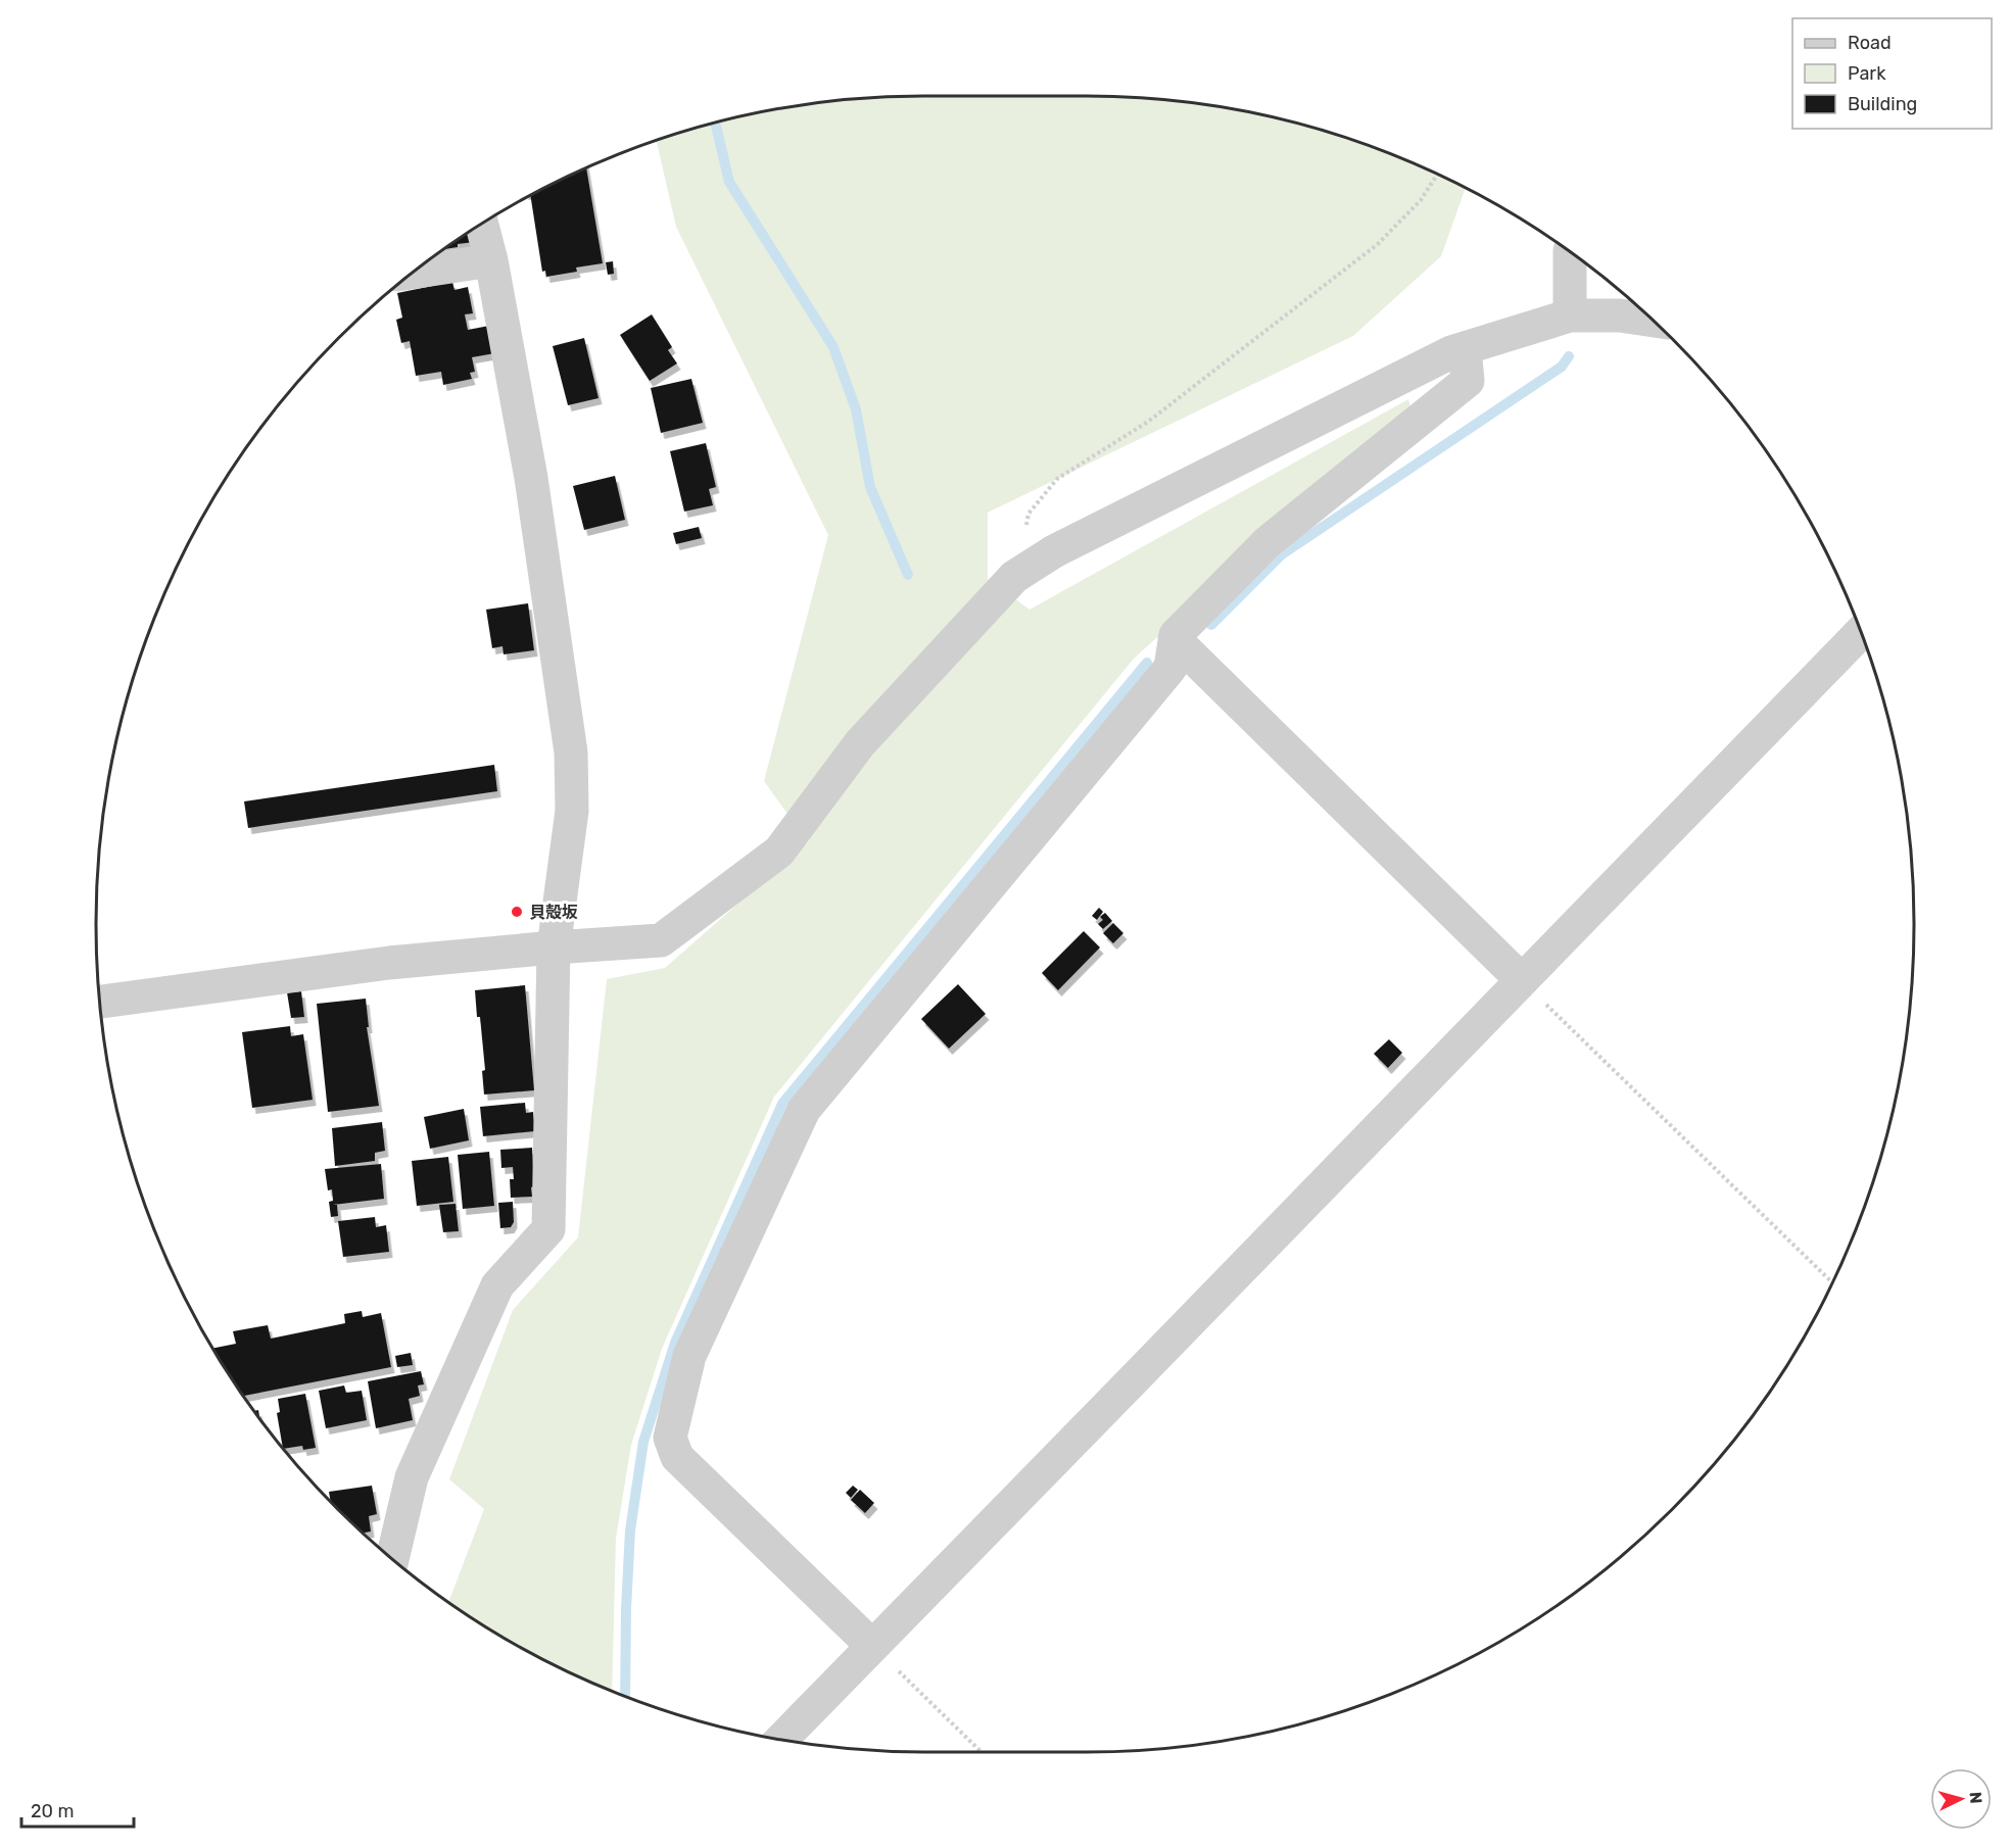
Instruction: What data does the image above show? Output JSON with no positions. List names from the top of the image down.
{
  "places": ["貝殻坂"],
  "legend": ["Road", "Park", "Building"],
  "scale_bar": "20 m",
  "north": "right"
}
